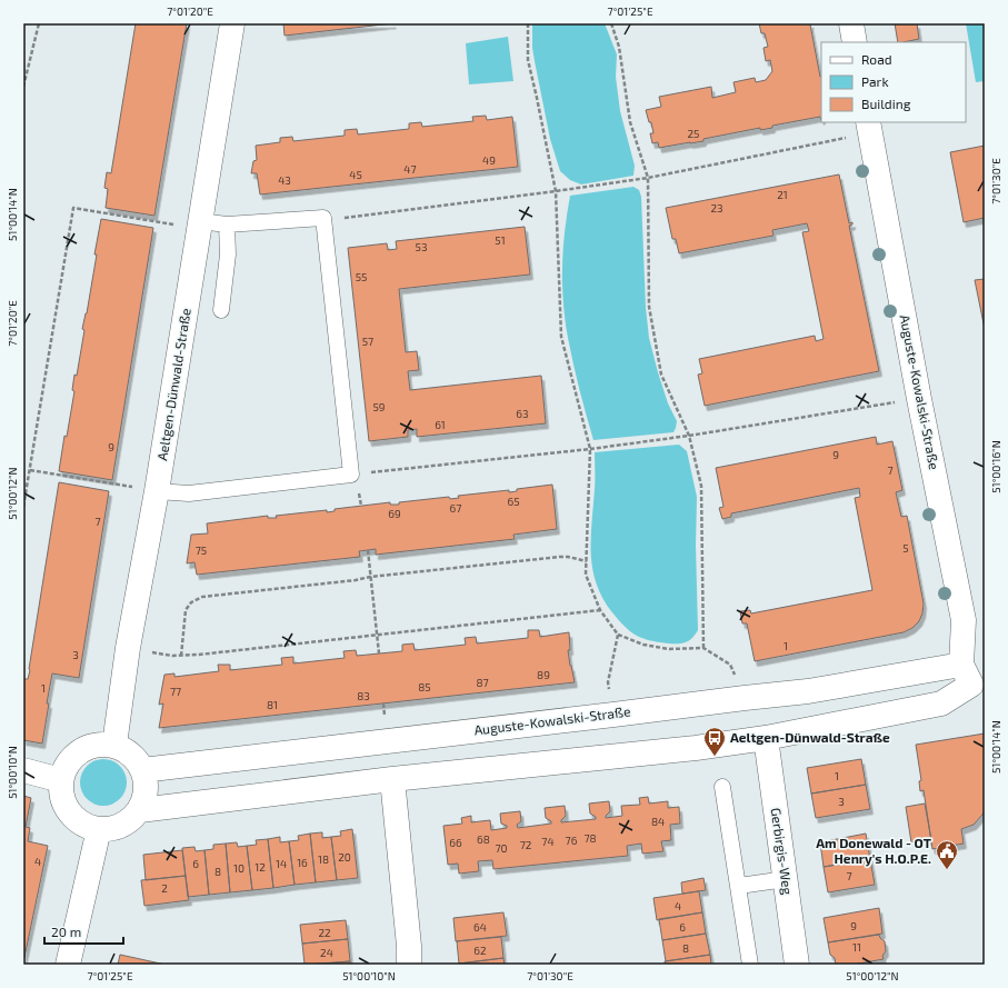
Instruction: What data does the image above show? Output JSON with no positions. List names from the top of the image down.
{
  "streets": {
    "street": ["Aeltgen-Dünwald-Straße", "Auguste-Kowalski-Straße", "Gerbirgis-Weg"]
  },
  "crossings": [
    ["Aeltgen-Dünwald-Straße", "Auguste-Kowalski-Straße"]
  ],
  "places": {
    "bus stop": ["Aeltgen-Dünwald-Straße"],
    "public building": ["Am Donewald - OT Henry's H.O.P.E."]
  },
  "house_numbers": [
    "25",
    "49",
    "47",
    "45",
    "43",
    "21",
    "23",
    "51",
    "53",
    "55",
    "57",
    "59",
    "63",
    "61",
    "9",
    "9",
    "7",
    "65",
    "67",
    "69",
    "7",
    "5",
    "75",
    "1",
    "3",
    "89",
    "87",
    "85",
    "1",
    "77",
    "83",
    "81",
    "1",
    "3",
    "84",
    "78",
    "68",
    "76",
    "74",
    "66",
    "72",
    "70",
    "20",
    "18",
    "4",
    "16",
    "6",
    "14",
    "12",
    "10",
    "8",
    "7",
    "2",
    "4",
    "9",
    "64",
    "6",
    "22",
    "11",
    "8",
    "62",
    "24"
  ],
  "legend": ["Road", "Park", "Building"],
  "scale_bar": "20 m",
  "coordinates": [
    "7°01'20\"E",
    "7°01'25\"E",
    "7°01'30\"E",
    "51°00'14\"N",
    "51°00'16\"N",
    "51°00'12\"N",
    "51°00'10\"N"
  ]
}
